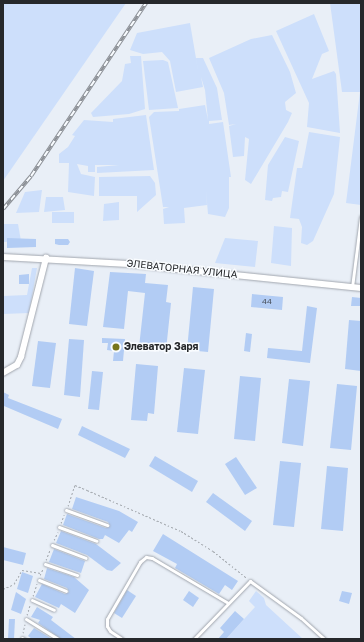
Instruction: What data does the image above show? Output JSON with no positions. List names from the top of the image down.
{
  "streets": {
    "street": ["ЭЛЕВАТОРНАЯ УЛИЦА"]
  },
  "places": ["Элеватор Заря"],
  "house_numbers": ["44"]
}
